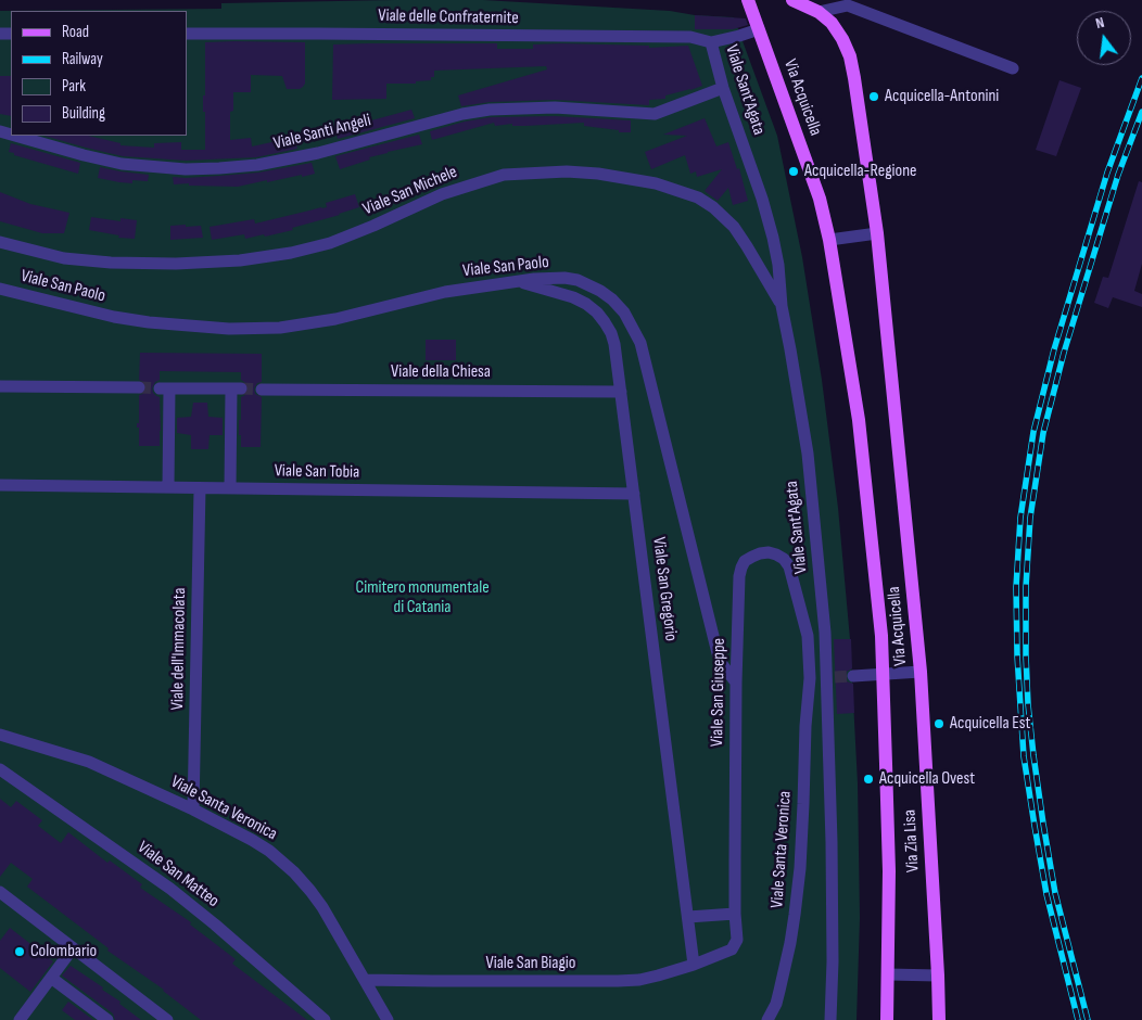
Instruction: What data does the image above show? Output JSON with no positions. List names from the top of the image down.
{
  "streets": {
    "main road": ["Via Acquicella", "Via Zia Lisa"],
    "street": [
      "Viale delle Confraternite",
      "Viale Sant'Agata",
      "Viale Santi Angeli",
      "Viale San Michele",
      "Viale San Paolo",
      "Viale della Chiesa",
      "Viale San Tobia",
      "Viale San Gregorio",
      "Viale dell'Immacolata",
      "Viale San Giuseppe",
      "Viale Santa Veronica",
      "Viale San Matteo",
      "Viale San Biagio"
    ]
  },
  "crossings": [
    ["Viale delle Confraternite", "Viale Sant'Agata"],
    ["Viale Sant'Agata", "Viale Santi Angeli"],
    ["Viale Sant'Agata", "Viale San Michele"],
    ["Via Acquicella", "Via Zia Lisa"],
    ["Viale San Paolo", "Viale San Gregorio"],
    ["Viale San Paolo", "Viale San Giuseppe"],
    ["Viale della Chiesa", "Viale San Gregorio"],
    ["Viale San Tobia", "Viale San Gregorio"],
    ["Viale San Tobia", "Viale dell'Immacolata"],
    ["Viale San Gregorio", "Viale San Giuseppe"],
    ["Viale San Gregorio", "Viale San Biagio"],
    ["Viale dell'Immacolata", "Viale Santa Veronica"],
    ["Viale San Giuseppe", "Viale Santa Veronica"],
    ["Viale San Giuseppe", "Viale San Biagio"],
    ["Viale Santa Veronica", "Viale San Biagio"]
  ],
  "parks": ["Cimitero monumentale di Catania"],
  "places": [
    "Acquicella-Antonini",
    "Acquicella-Regione",
    "Acquicella Est",
    "Acquicella Ovest",
    "Colombario"
  ],
  "legend": [
    "Road",
    "Railway",
    "Park",
    "Building"
  ],
  "north": "top"
}
